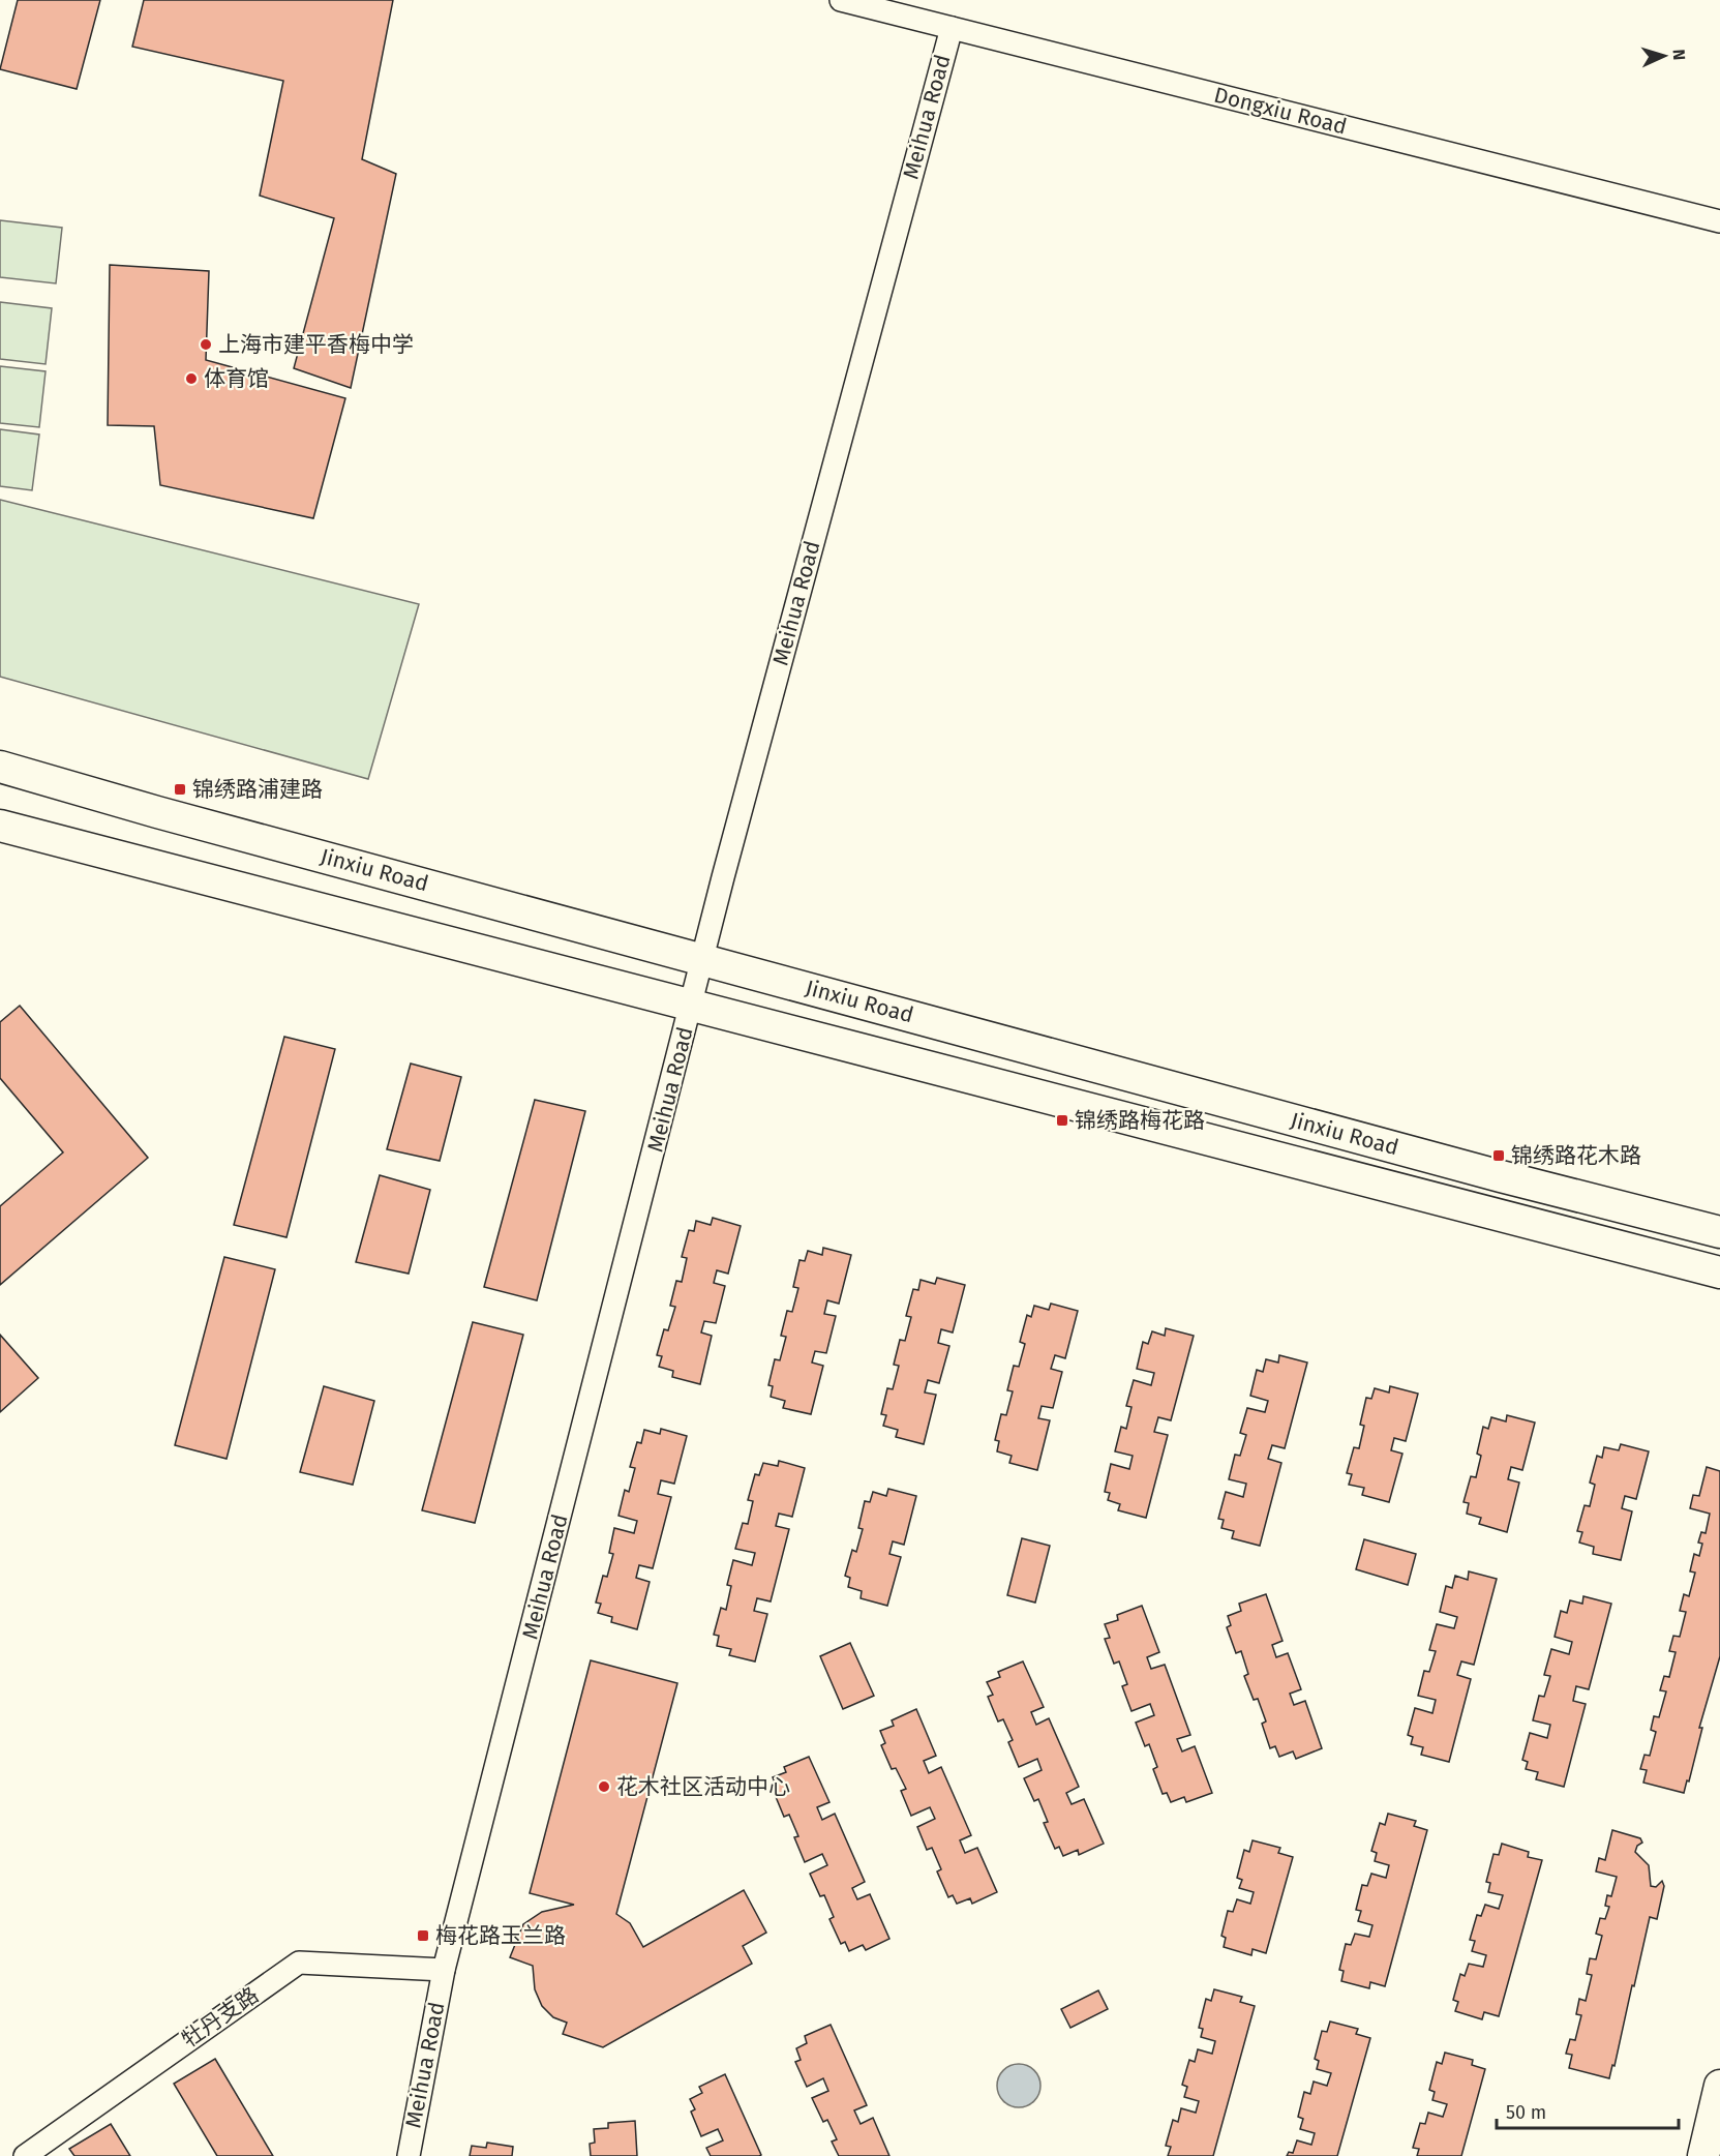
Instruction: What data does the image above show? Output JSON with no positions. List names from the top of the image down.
{
  "streets": {
    "main road": ["Jinxiu Road"],
    "street": ["Dongxiu Road", "Meihua Road", "牡丹支路"]
  },
  "crossings": [
    ["Dongxiu Road", "Meihua Road"],
    ["Meihua Road", "Jinxiu Road"],
    ["Meihua Road", "牡丹支路"]
  ],
  "places": {
    "other": ["上海市建平香梅中学", "体育馆", "花木社区活动中心"],
    "transit": [
      "锦绣路浦建路",
      "锦绣路梅花路",
      "锦绣路花木路",
      "梅花路玉兰路"
    ]
  },
  "scale_bar": "50 m",
  "north": "right"
}
